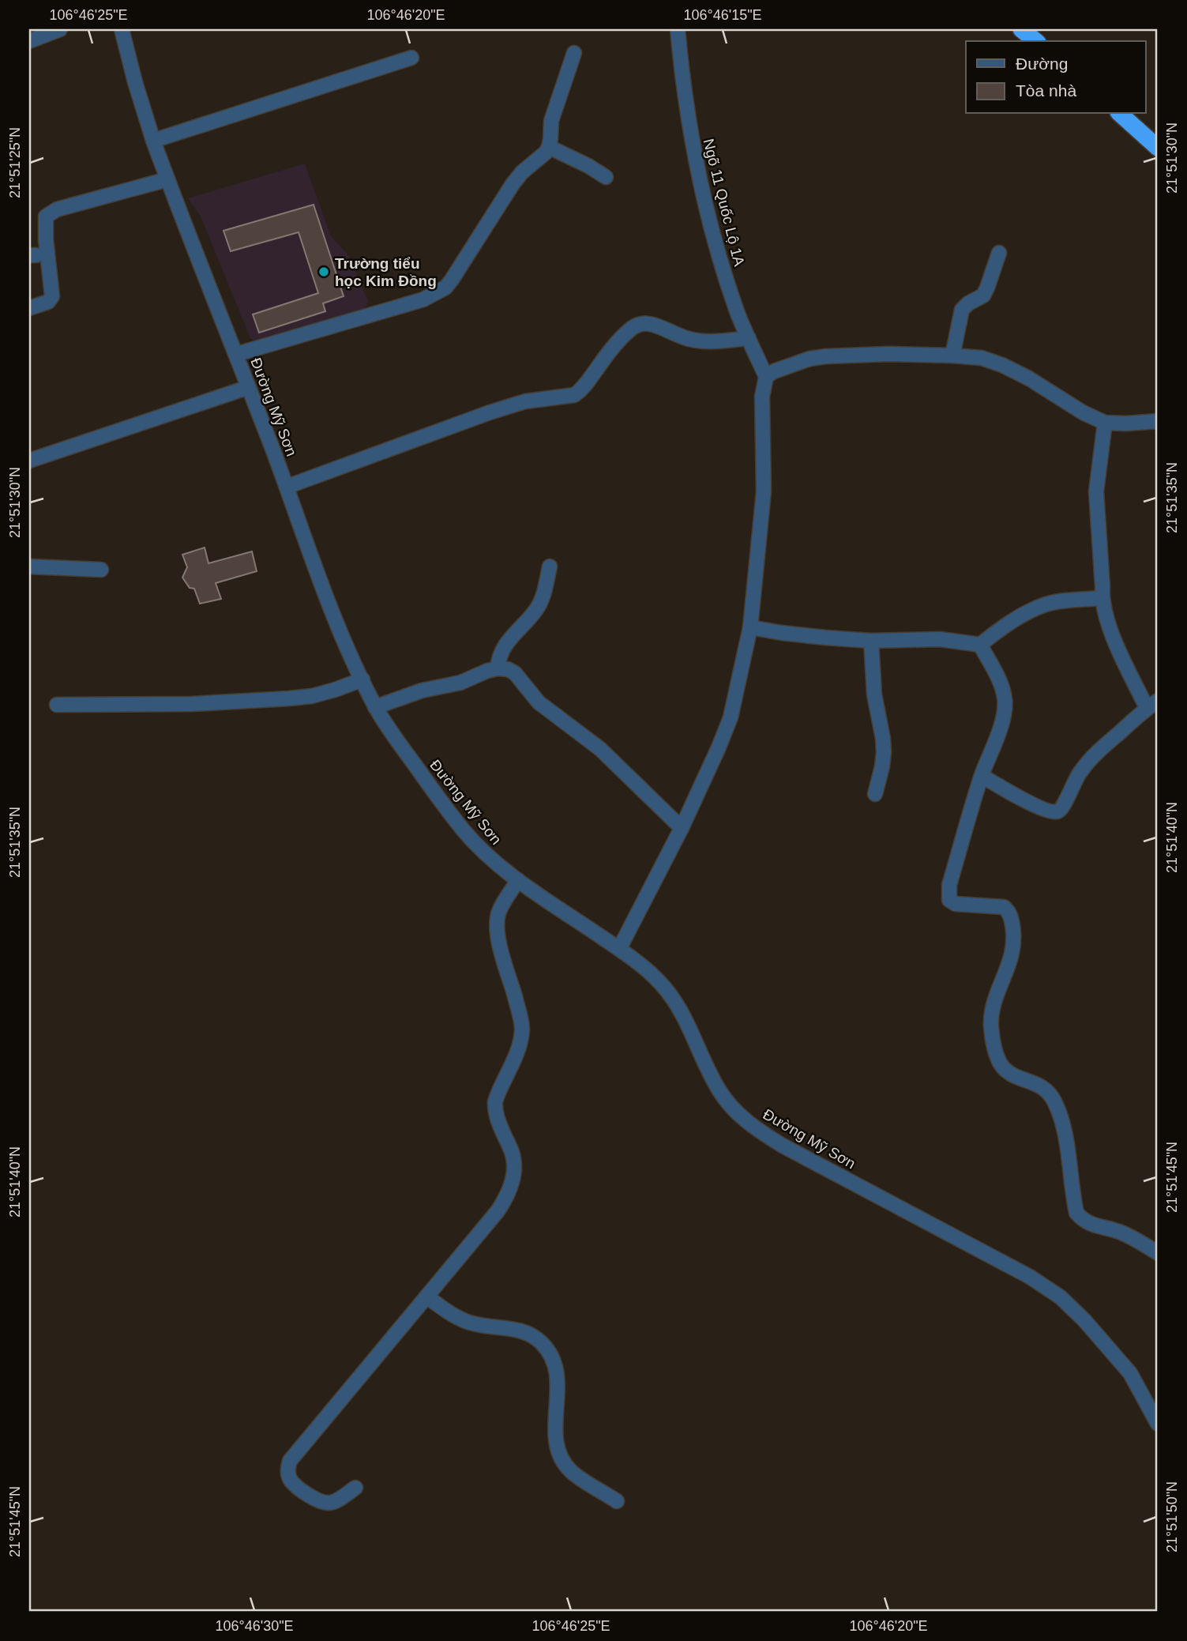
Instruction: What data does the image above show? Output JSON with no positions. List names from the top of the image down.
{
  "streets": {
    "street": ["Ngõ 11 Quốc Lộ 1A", "Đường Mỹ Sơn"]
  },
  "places": ["Trường tiểu học Kim Đồng"],
  "legend": ["Đường", "Tòa nhà"],
  "coordinates": [
    "106°46'25\"E",
    "106°46'20\"E",
    "106°46'15\"E",
    "21°51'30\"N",
    "21°51'25\"N",
    "21°51'35\"N",
    "21°51'40\"N",
    "21°51'45\"N",
    "21°51'50\"N",
    "106°46'30\"E"
  ]
}
